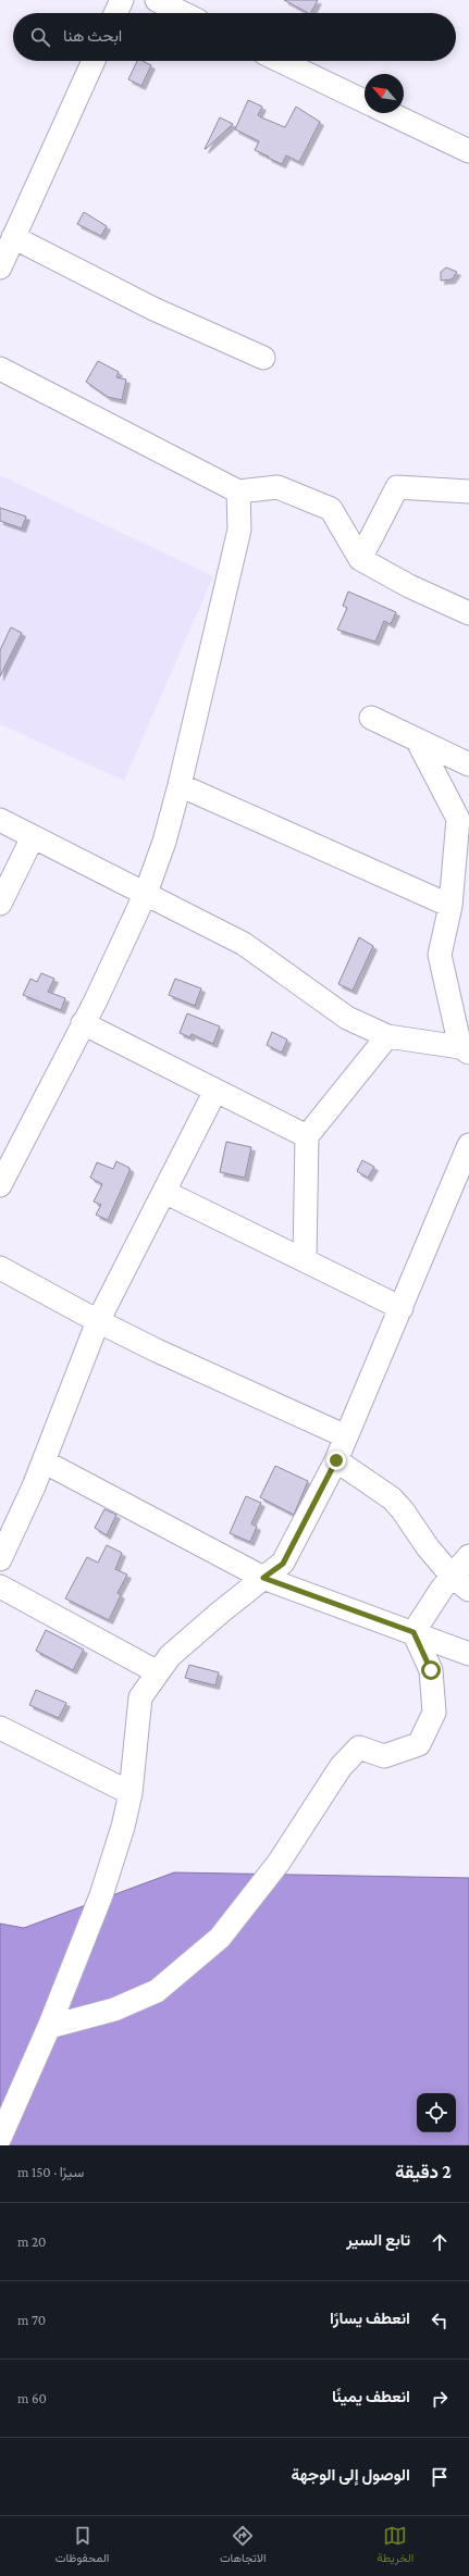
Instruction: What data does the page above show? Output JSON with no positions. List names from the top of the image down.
{
  "north": "top left",
  "page": {
    "search": "ابحث هنا",
    "heading": ["2 دقيقة", "سيرًا · 150 m"],
    "list": [
      ["تابع السير", "20 m"],
      ["انعطف يسارًا", "70 m"],
      ["انعطف يمينًا", "60 m"],
      "الوصول إلى الوجهة"
    ],
    "nav": ["الخريطة", "الاتجاهات", "المحفوظات"]
  }
}
